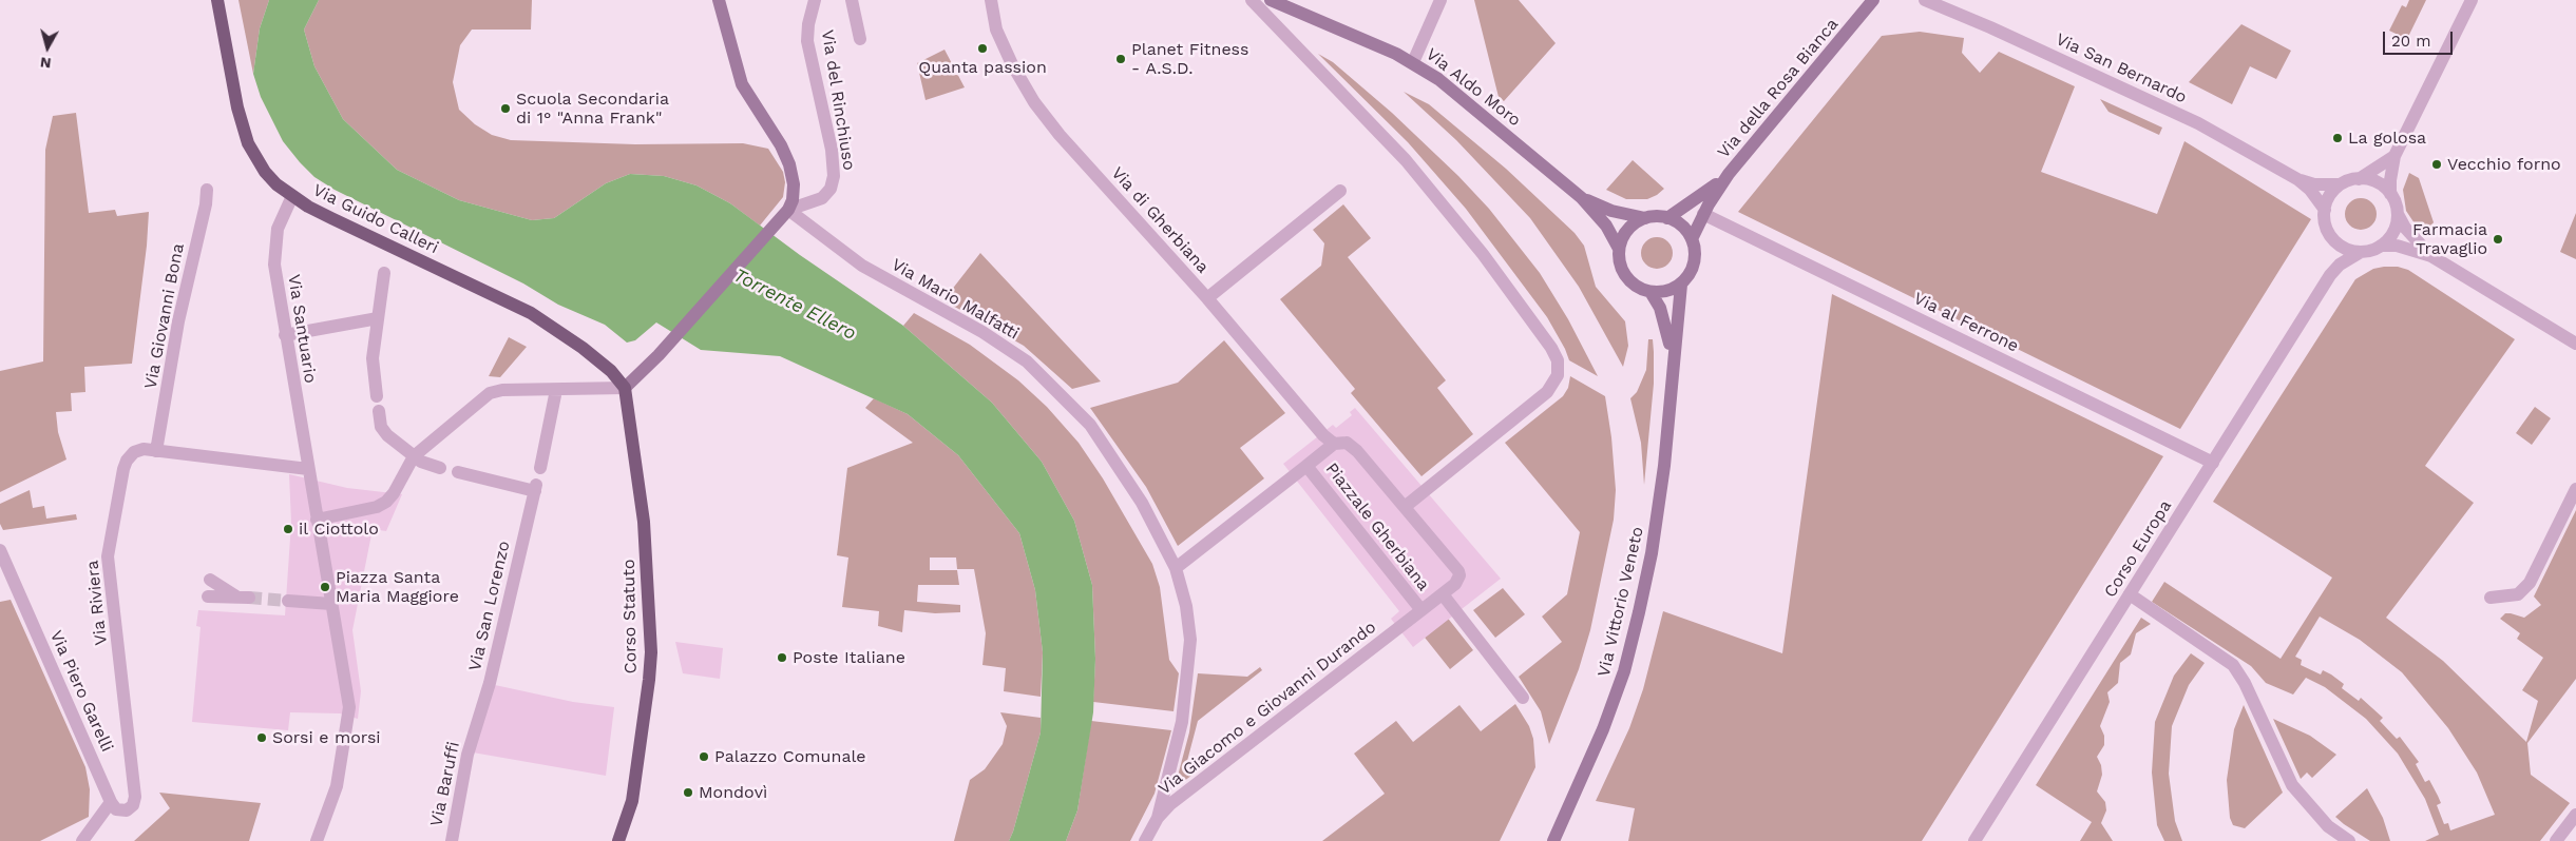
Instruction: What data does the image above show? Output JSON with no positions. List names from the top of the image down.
{
  "streets": {
    "main road": [
      "Via Aldo Moro",
      "Via della Rosa Bianca",
      "Via Guido Calleri",
      "Via Vittorio Veneto",
      "Corso Statuto"
    ],
    "street": [
      "Via San Bernardo",
      "Via del Rinchiuso",
      "Via di Gherbiana",
      "Via Mario Malfatti",
      "Via Giovanni Bona",
      "Via al Ferrone",
      "Via Santuario",
      "Piazzale Gherbiana",
      "Corso Europa",
      "Via Riviera",
      "Via San Lorenzo",
      "Via Piero Garelli",
      "Via Giacomo e Giovanni Durando",
      "Via Baruffi"
    ]
  },
  "crossings": [
    ["Via San Bernardo", "Corso Europa"],
    ["Via Aldo Moro", "Via della Rosa Bianca"],
    ["Via Aldo Moro", "Via Vittorio Veneto"],
    ["Via della Rosa Bianca", "Via al Ferrone"],
    ["Via della Rosa Bianca", "Via Vittorio Veneto"],
    ["Via del Rinchiuso", "Via Mario Malfatti"],
    ["Via Guido Calleri", "Via Santuario"],
    ["Via Guido Calleri", "Corso Statuto"],
    ["Via di Gherbiana", "Piazzale Gherbiana"],
    ["Via Mario Malfatti", "Via Giacomo e Giovanni Durando"],
    ["Via Giovanni Bona", "Via Riviera"],
    ["Via al Ferrone", "Corso Europa"],
    ["Via Santuario", "Via Riviera"],
    ["Piazzale Gherbiana", "Via Giacomo e Giovanni Durando"],
    ["Via Riviera", "Via Piero Garelli"],
    ["Via San Lorenzo", "Via Baruffi"]
  ],
  "water": ["Torrente Ellero"],
  "places": [
    "Quanta passion",
    "Planet Fitness - A.S.D.",
    "Scuola Secondaria di 1° \"Anna Frank\"",
    "La golosa",
    "Vecchio forno",
    "Farmacia Travaglio",
    "il Ciottolo",
    "Piazza Santa Maria Maggiore",
    "Poste Italiane",
    "Sorsi e morsi",
    "Palazzo Comunale",
    "Mondovì"
  ],
  "scale_bar": "20 m",
  "north": "bottom"
}
